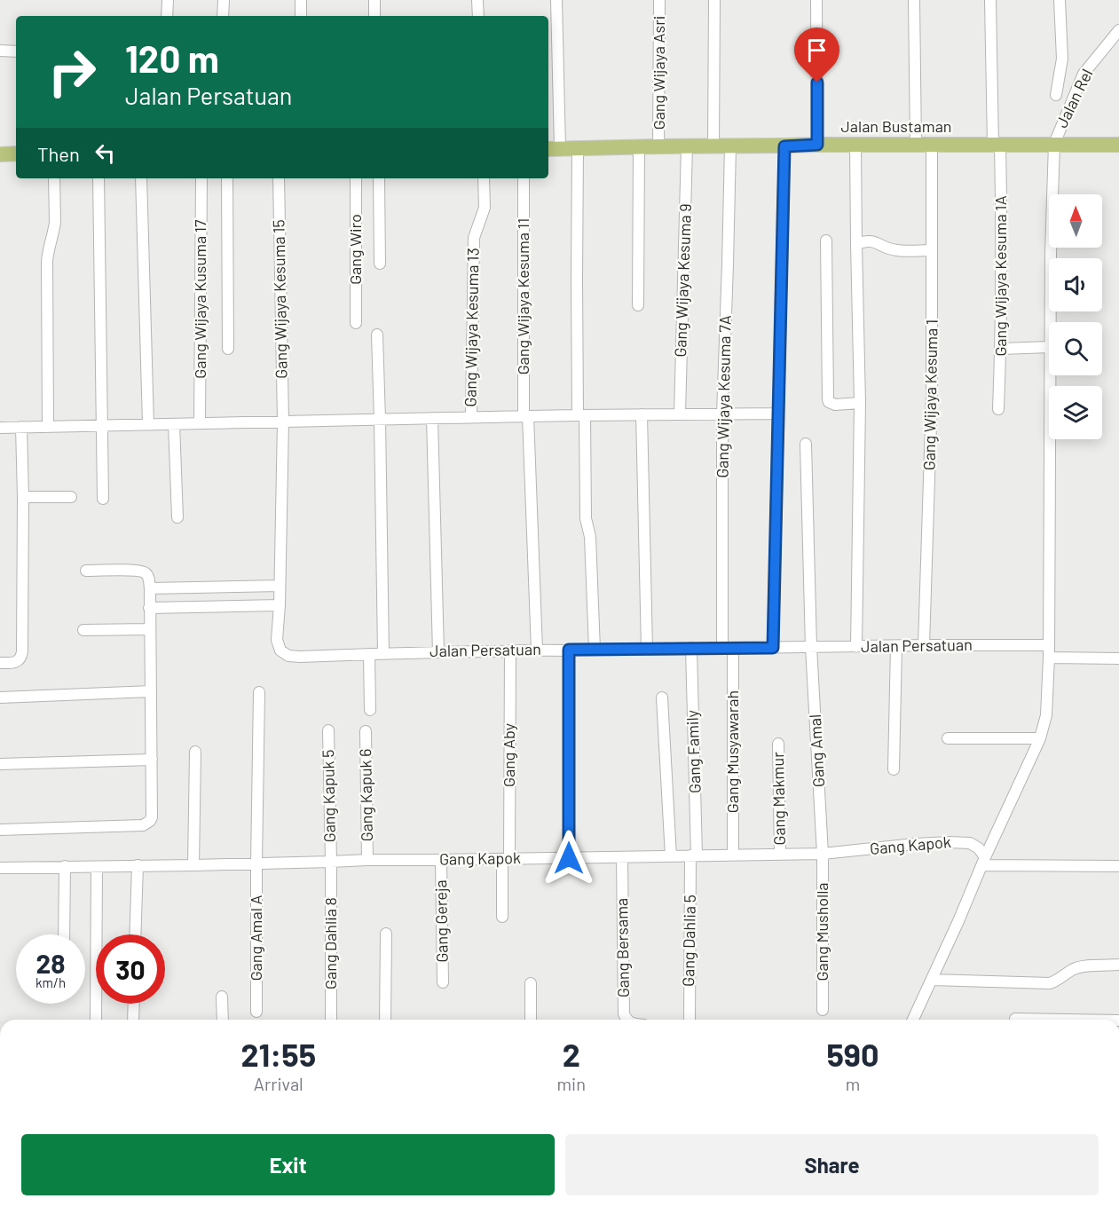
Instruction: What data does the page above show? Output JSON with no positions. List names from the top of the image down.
{
  "streets": {
    "main road": ["Jalan Bustaman"],
    "street": [
      "Gang Wijaya Asri",
      "Jalan Rel",
      "Gang Wiro",
      "Gang Wijaya Kesuma 1A",
      "Gang Wijaya Kesuma 9",
      "Gang Wijaya Kesuma 11",
      "Gang Wijaya Kusuma 17",
      "Gang Wijaya Kesuma 15",
      "Gang Wijaya Kesuma 13",
      "Gang Wijaya Kesuma 1",
      "Gang Wijaya Kesuma 7A",
      "Jalan Persatuan",
      "Gang Amal",
      "Gang Family",
      "Gang Musyawarah",
      "Gang Aby",
      "Gang Kapuk 6",
      "Gang Kapuk 5",
      "Gang Makmur",
      "Gang Kapok",
      "Gang Gereja",
      "Gang Musholla",
      "Gang Amal A",
      "Gang Dahlia 5",
      "Gang Dahlia 8",
      "Gang Bersama"
    ]
  },
  "crossings": [
    ["Gang Wijaya Asri", "Jalan Bustaman"],
    ["Jalan Rel", "Jalan Bustaman"],
    ["Jalan Bustaman", "Gang Wijaya Kesuma 1A"],
    ["Jalan Bustaman", "Gang Wijaya Kesuma 9"],
    ["Jalan Bustaman", "Gang Wijaya Kesuma 1"],
    ["Jalan Bustaman", "Gang Wijaya Kesuma 7A"],
    ["Gang Wijaya Kesuma 11", "Jalan Persatuan"],
    ["Gang Wijaya Kesuma 15", "Jalan Persatuan"],
    ["Gang Wijaya Kesuma 1", "Jalan Persatuan"],
    ["Gang Wijaya Kesuma 7A", "Jalan Persatuan"],
    ["Gang Wijaya Kesuma 7A", "Gang Musyawarah"],
    ["Jalan Persatuan", "Gang Amal"],
    ["Jalan Persatuan", "Gang Family"],
    ["Jalan Persatuan", "Gang Musyawarah"],
    ["Jalan Persatuan", "Gang Aby"],
    ["Gang Amal", "Gang Kapok"],
    ["Gang Amal", "Gang Musholla"],
    ["Gang Family", "Gang Kapok"],
    ["Gang Family", "Gang Dahlia 5"],
    ["Gang Musyawarah", "Gang Kapok"],
    ["Gang Aby", "Gang Kapok"],
    ["Gang Kapuk 6", "Gang Kapok"],
    ["Gang Kapuk 5", "Gang Kapok"],
    ["Gang Kapuk 5", "Gang Dahlia 8"],
    ["Gang Makmur", "Gang Kapok"],
    ["Gang Kapok", "Gang Gereja"],
    ["Gang Kapok", "Gang Musholla"],
    ["Gang Kapok", "Gang Amal A"],
    ["Gang Kapok", "Gang Dahlia 5"],
    ["Gang Kapok", "Gang Dahlia 8"],
    ["Gang Kapok", "Gang Bersama"]
  ],
  "north": "top",
  "page": {
    "turn": ["120 m", "Jalan Persatuan"],
    "then": "Then",
    "speed": "28 km/h",
    "limit": "30",
    "eta": [
      "21:55",
      "Arrival",
      "2",
      "min",
      "590",
      "m"
    ],
    "buttons": ["Exit", "Share"]
  }
}
